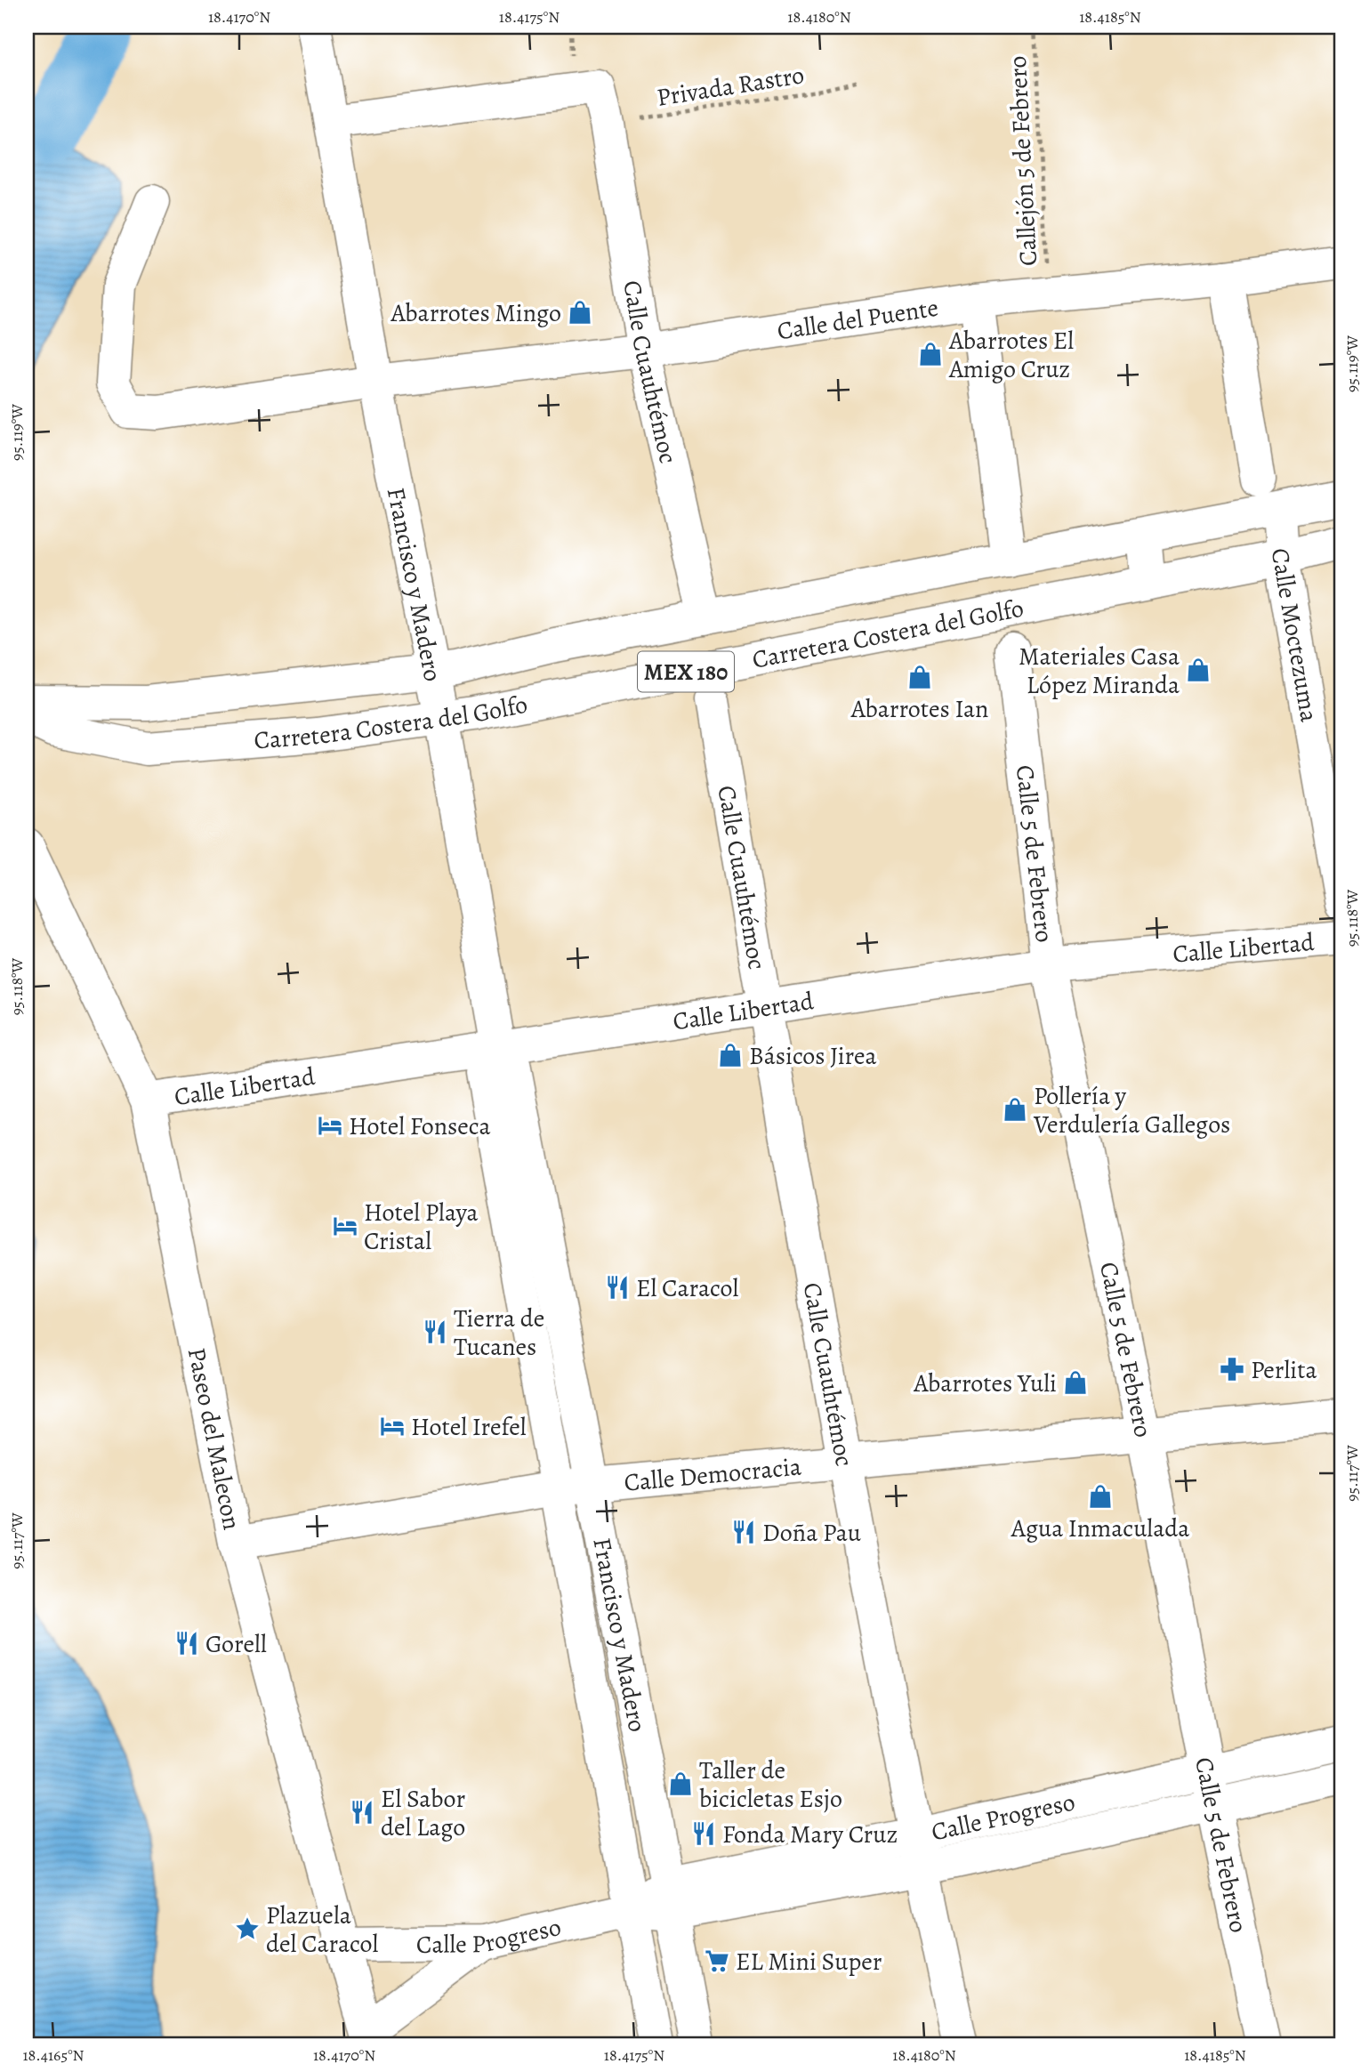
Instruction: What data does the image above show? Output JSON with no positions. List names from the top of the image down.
{
  "streets": {
    "street": [
      "Calle del Puente",
      "Calle Cuauhtémoc",
      "Francisco y Madero",
      "Carretera Costera del Golfo",
      "Calle Moctezuma",
      "MEX 180",
      "Calle 5 de Febrero",
      "Calle Libertad",
      "Paseo del Malecon",
      "Calle Democracia",
      "Calle Progreso"
    ],
    "path": ["Privada Rastro", "Callejón 5 de Febrero"]
  },
  "crossings": [
    ["Privada Rastro", "Calle Cuauhtémoc"],
    ["Callejón 5 de Febrero", "Calle del Puente"],
    ["Calle del Puente", "Calle Cuauhtémoc"],
    ["Calle del Puente", "Francisco y Madero"],
    ["Calle Cuauhtémoc", "Francisco y Madero"],
    ["Calle Cuauhtémoc", "Carretera Costera del Golfo"],
    ["Calle Cuauhtémoc", "Calle Libertad"],
    ["Calle Cuauhtémoc", "Calle Democracia"],
    ["Calle Cuauhtémoc", "Calle Progreso"],
    ["Francisco y Madero", "Carretera Costera del Golfo"],
    ["Francisco y Madero", "Calle Libertad"],
    ["Francisco y Madero", "Calle Democracia"],
    ["Francisco y Madero", "Calle Progreso"],
    ["Carretera Costera del Golfo", "Calle Moctezuma"],
    ["Calle 5 de Febrero", "Calle Libertad"],
    ["Calle 5 de Febrero", "Calle Democracia"],
    ["Calle 5 de Febrero", "Calle Progreso"],
    ["Calle Libertad", "Paseo del Malecon"],
    ["Paseo del Malecon", "Calle Democracia"],
    ["Paseo del Malecon", "Calle Progreso"]
  ],
  "places": {
    "shop": [
      "Abarrotes Mingo",
      "Abarrotes El Amigo Cruz",
      "Materiales Casa López Miranda",
      "Abarrotes Ian",
      "Básicos Jirea",
      "Pollería y Verdulería Gallegos",
      "Abarrotes Yuli",
      "Agua Inmaculada",
      "Taller de bicicletas Esjo"
    ],
    "hotel": ["Hotel Fonseca", "Hotel Playa Cristal", "Hotel Irefel"],
    "restaurant": [
      "El Caracol",
      "Tierra de Tucanes",
      "Doña Pau",
      "Gorell",
      "El Sabor del Lago",
      "Fonda Mary Cruz"
    ],
    "pharmacy": ["Perlita"],
    "place": ["Plazuela del Caracol"],
    "supermarket": ["EL Mini Super"]
  },
  "coordinates": [
    "18.4170°N",
    "18.4175°N",
    "18.4180°N",
    "18.4185°N",
    "95.119°W",
    "95.118°W",
    "95.117°W",
    "18.4165°N"
  ]
}
